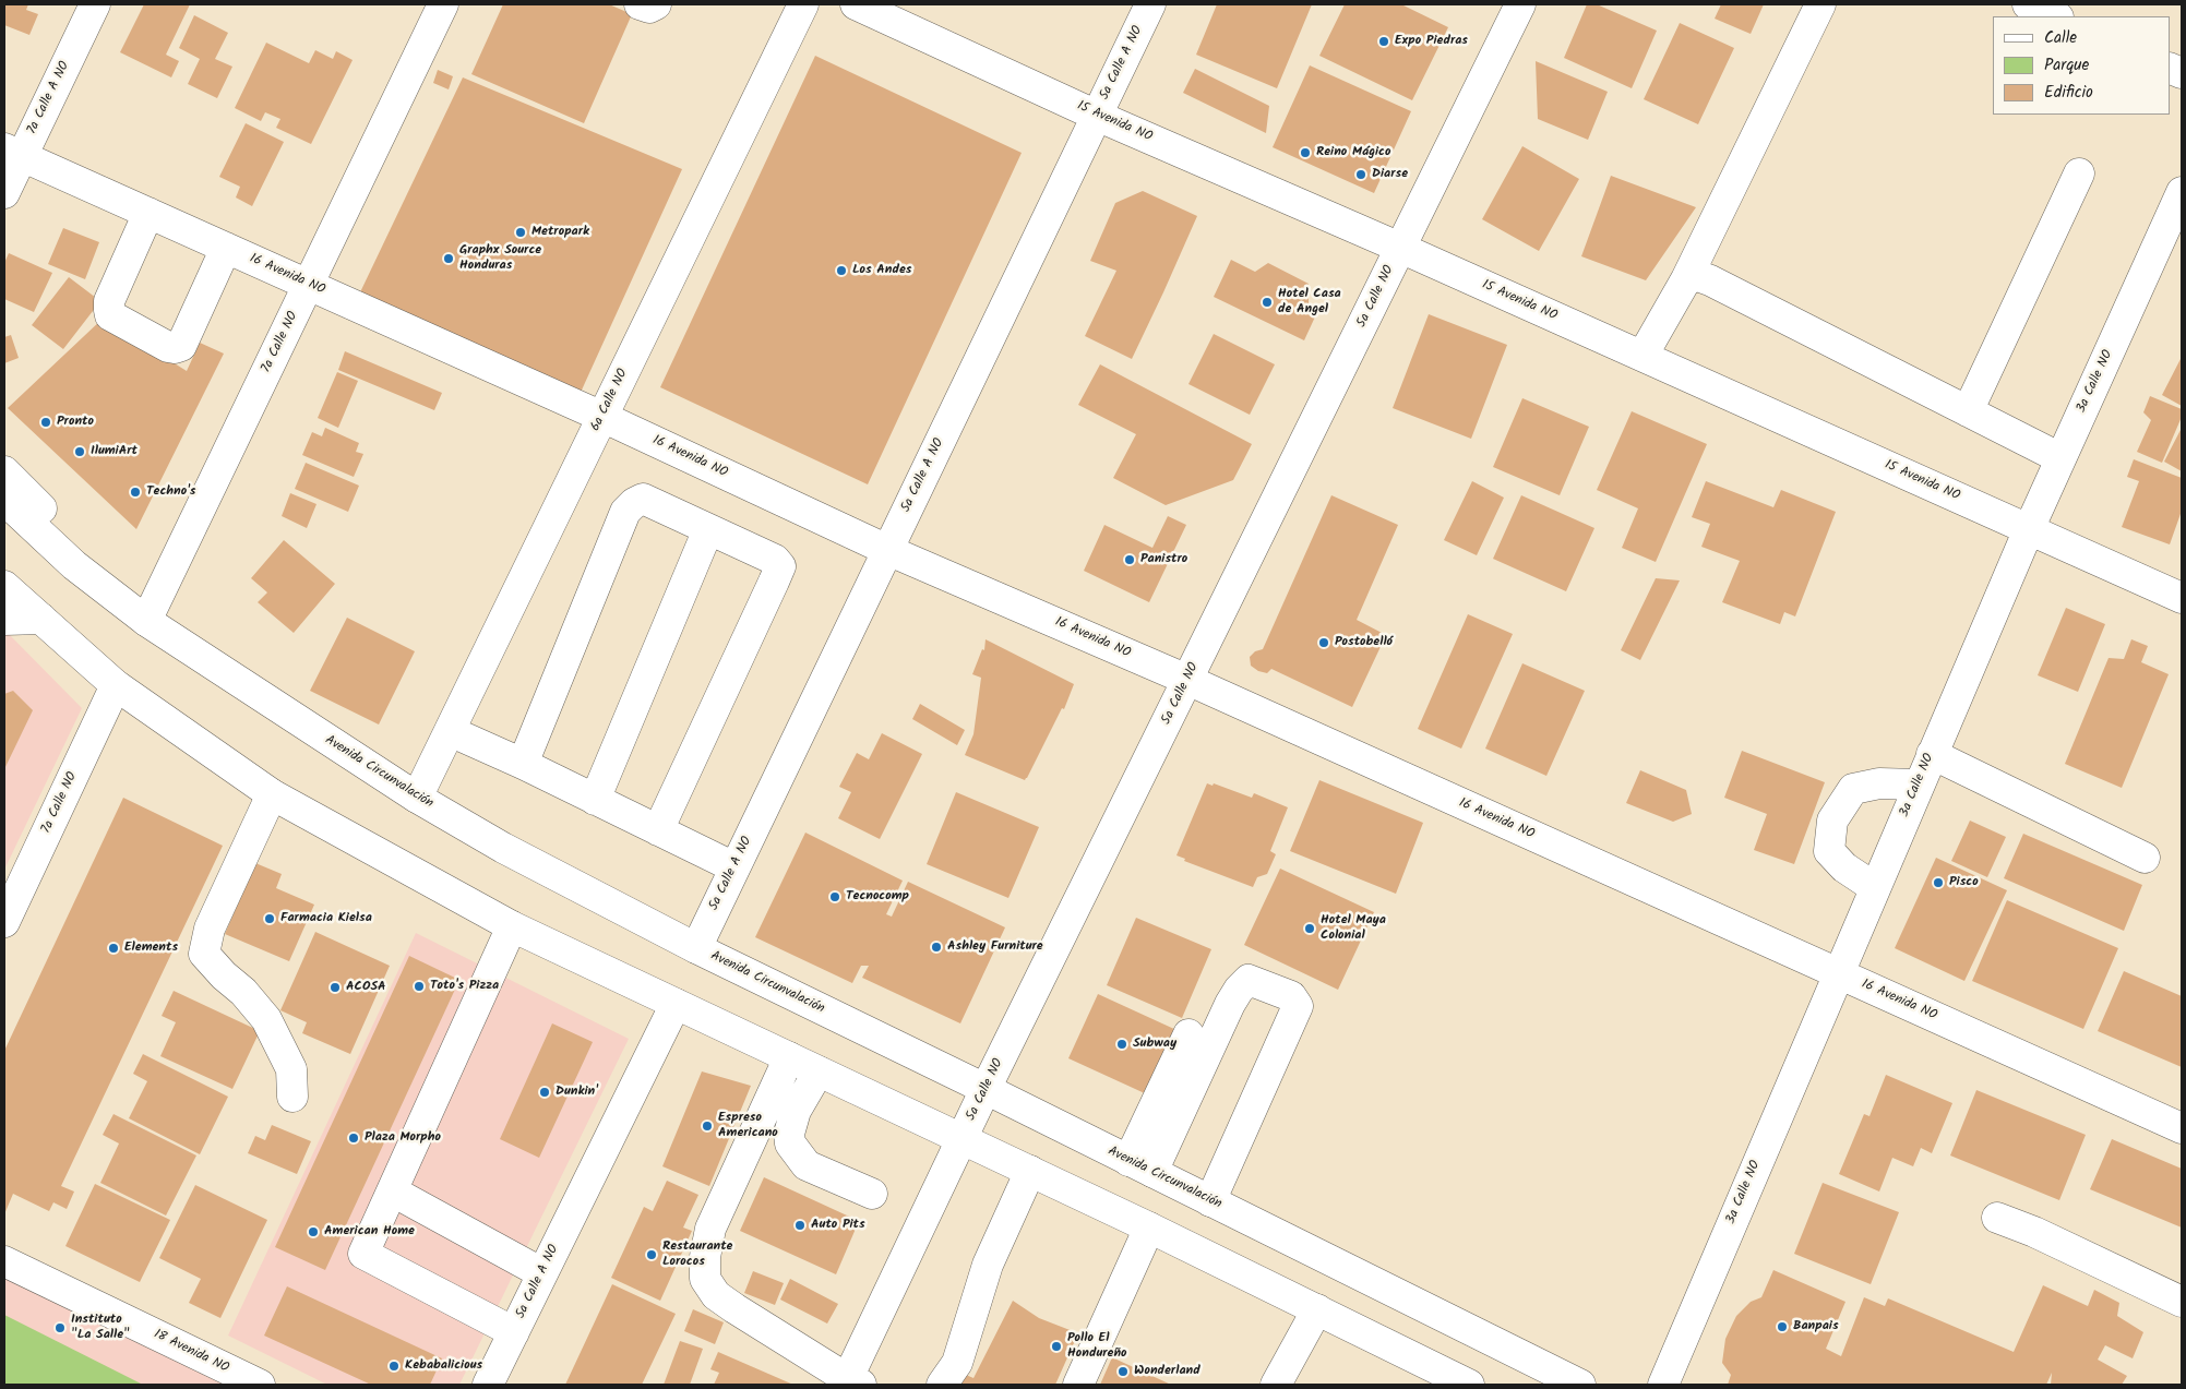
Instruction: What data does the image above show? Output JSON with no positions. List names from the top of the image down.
{
  "streets": {
    "main road": [
      "5a Calle A NO",
      "7a Calle A NO",
      "15 Avenida NO",
      "16 Avenida NO",
      "5a Calle NO",
      "7a Calle NO",
      "3a Calle NO",
      "6a Calle NO",
      "Avenida Circunvalación",
      "18 Avenida NO"
    ]
  },
  "crossings": [
    ["5a Calle A NO", "15 Avenida NO"],
    ["5a Calle A NO", "16 Avenida NO"],
    ["5a Calle A NO", "Avenida Circunvalación"],
    ["7a Calle A NO", "16 Avenida NO"],
    ["15 Avenida NO", "5a Calle NO"],
    ["15 Avenida NO", "3a Calle NO"],
    ["16 Avenida NO", "5a Calle NO"],
    ["16 Avenida NO", "7a Calle NO"],
    ["16 Avenida NO", "3a Calle NO"],
    ["16 Avenida NO", "6a Calle NO"],
    ["5a Calle NO", "Avenida Circunvalación"],
    ["7a Calle NO", "Avenida Circunvalación"],
    ["6a Calle NO", "Avenida Circunvalación"]
  ],
  "places": [
    "Expo Piedras",
    "Reino Mágico",
    "Diarse",
    "Metropark",
    "Graphx Source Honduras",
    "Los Andes",
    "Hotel Casa de Angel",
    "Pronto",
    "IlumiArt",
    "Techno's",
    "Panistro",
    "Postobelló",
    "Pisco",
    "Tecnocomp",
    "Farmacia Kielsa",
    "Hotel Maya Colonial",
    "Ashley Furniture",
    "Elements",
    "Toto's Pizza",
    "ACOSA",
    "Subway",
    "Dunkin'",
    "Espreso Americano",
    "Plaza Morpho",
    "Auto Pits",
    "American Home",
    "Restaurante Lorocos",
    "Banpais",
    "Instituto \"La Salle\"",
    "Pollo El Hondureño",
    "Kebabalicious",
    "Wonderland"
  ],
  "legend": ["Calle", "Parque", "Edificio"]
}
